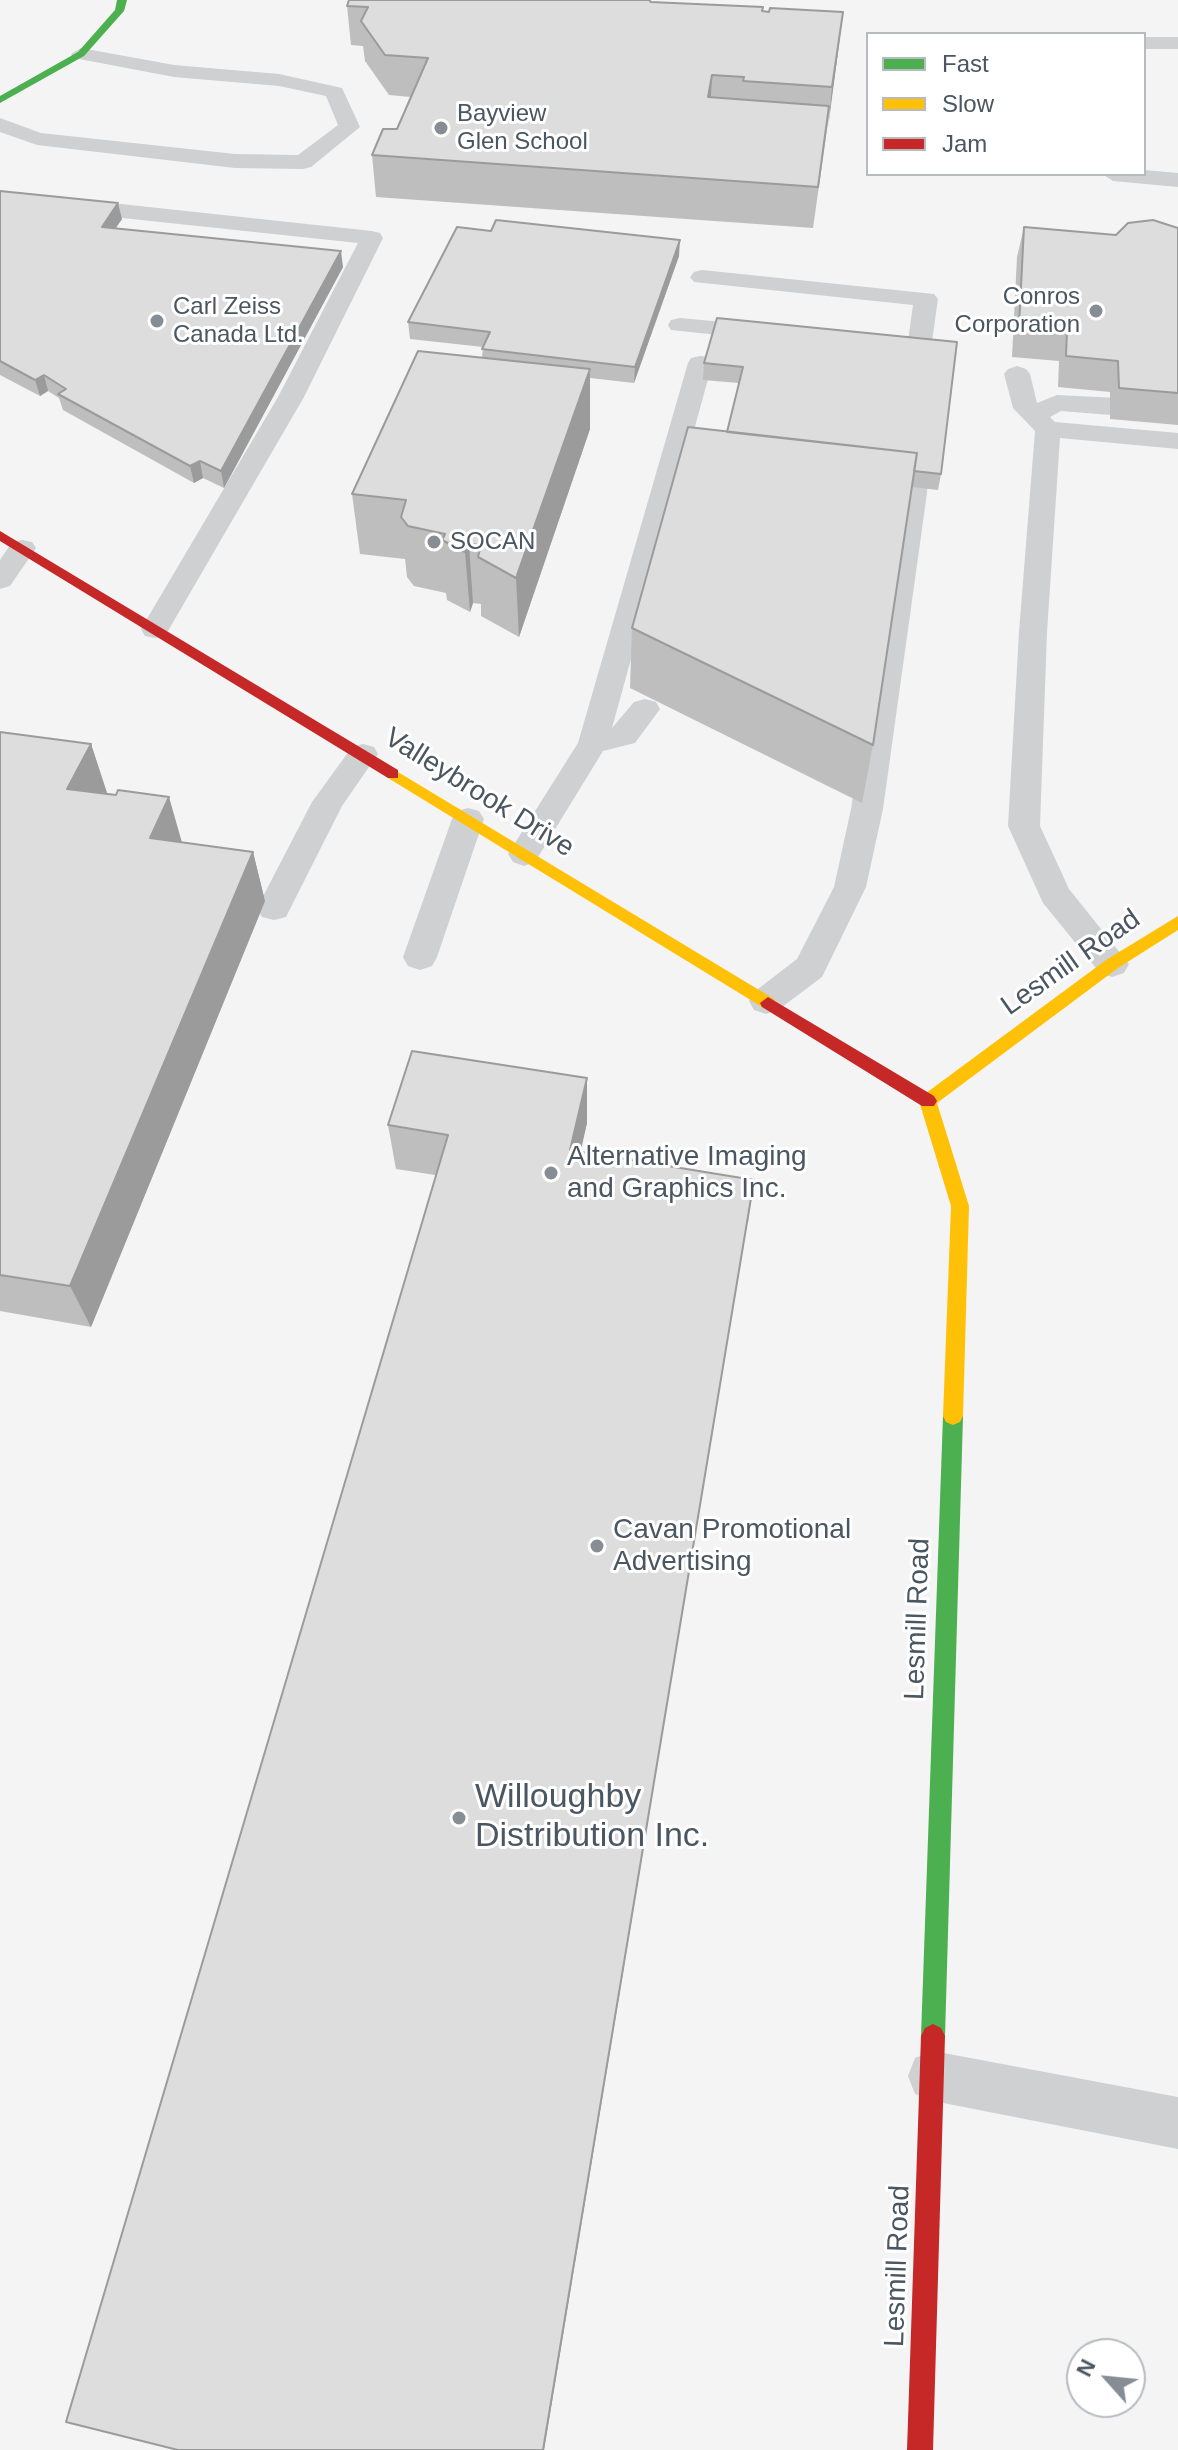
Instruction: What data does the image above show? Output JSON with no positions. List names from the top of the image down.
{
  "streets": {
    "street": ["Valleybrook Drive", "Lesmill Road"]
  },
  "crossings": [
    ["Valleybrook Drive", "Lesmill Road"]
  ],
  "places": [
    "Bayview Glen School",
    "Conros Corporation",
    "Carl Zeiss Canada Ltd.",
    "SOCAN",
    "Alternative Imaging and Graphics Inc.",
    "Cavan Promotional Advertising",
    "Willoughby Distribution Inc."
  ],
  "legend": ["Fast", "Slow", "Jam"],
  "north": "top left"
}
